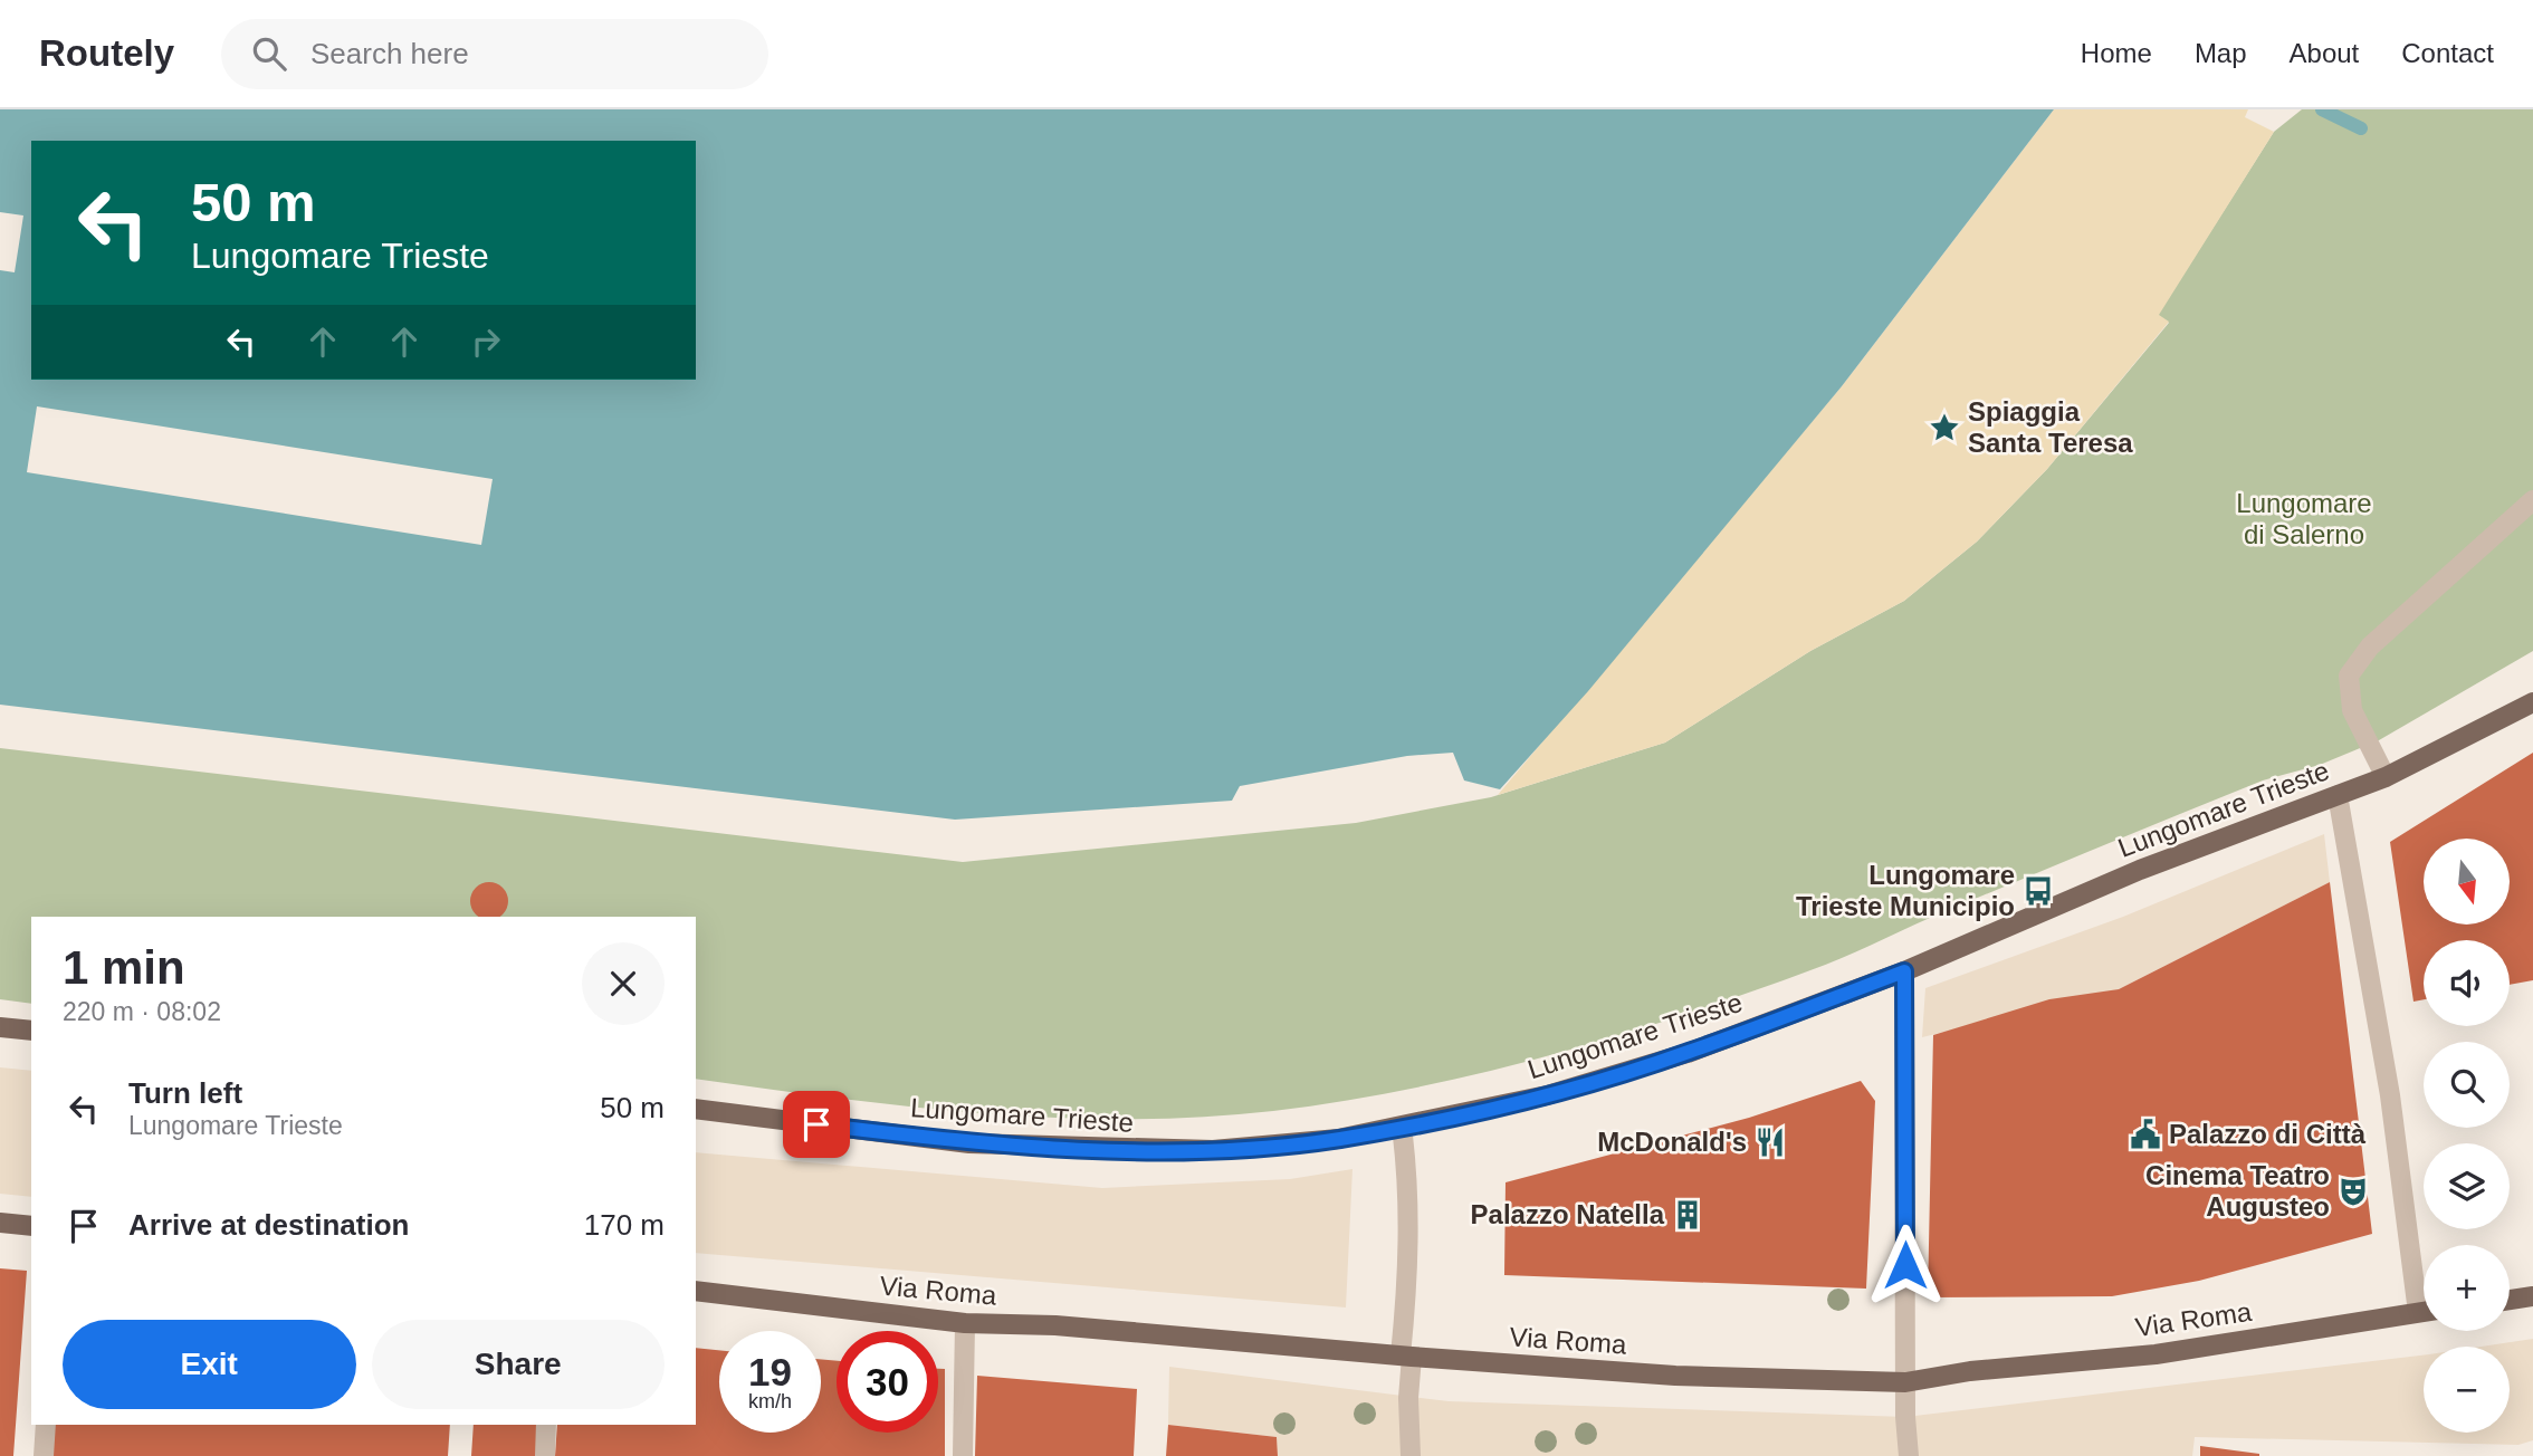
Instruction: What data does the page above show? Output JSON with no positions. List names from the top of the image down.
{
  "streets": {
    "main road": ["Lungomare Trieste", "Via Roma"]
  },
  "parks": ["Lungomare di Salerno"],
  "places": {
    "place": ["Spiaggia Santa Teresa"],
    "bus stop": ["Lungomare Trieste Municipio"],
    "public building": ["Palazzo di Città"],
    "restaurant": ["McDonald's"],
    "theatre": ["Cinema Teatro Augusteo"],
    "building": ["Palazzo Natella"]
  },
  "north": "bottom",
  "page": {
    "header": "Routely",
    "search": "Search here",
    "nav": [
      "Home",
      "Map",
      "About",
      "Contact"
    ],
    "turn": ["50 m", "Lungomare Trieste"],
    "map_buttons": ["+", "−"],
    "heading": ["1 min", "220 m · 08:02"],
    "list": [
      {
        "name": "Turn left",
        "note": "Lungomare Trieste",
        "value": "50 m"
      },
      {
        "name": "Arrive at destination",
        "value": "170 m"
      }
    ],
    "buttons": ["Exit", "Share"],
    "speed": "19 km/h",
    "limit": "30"
  }
}
